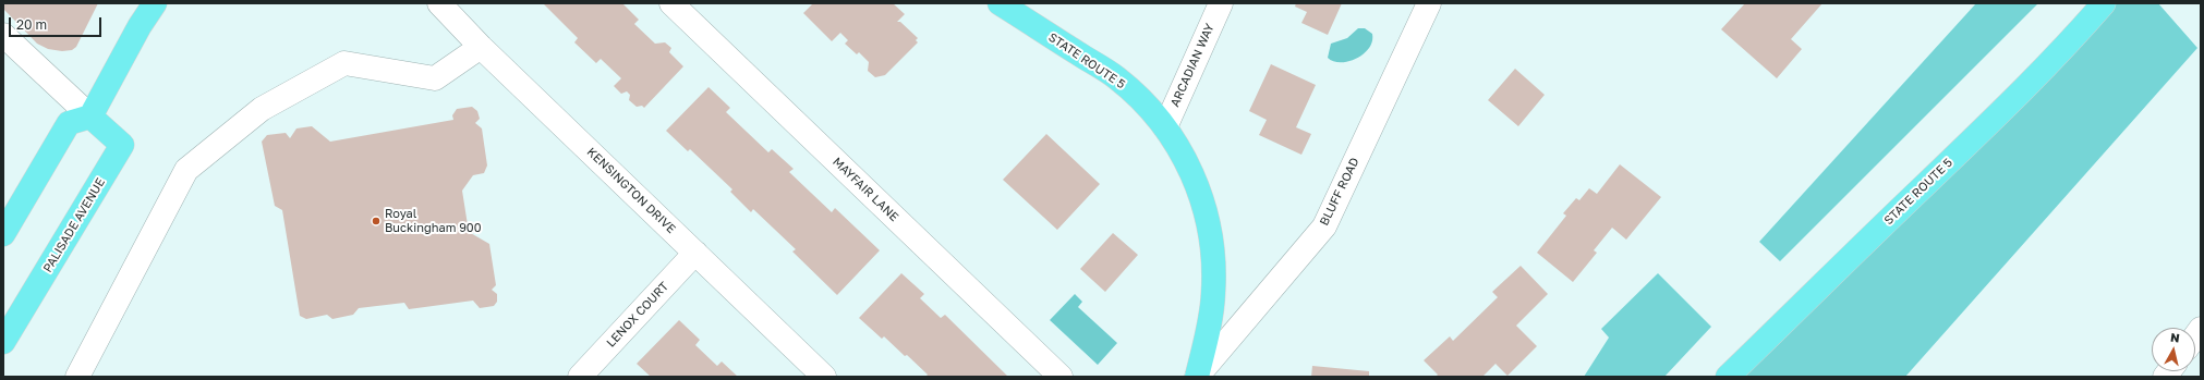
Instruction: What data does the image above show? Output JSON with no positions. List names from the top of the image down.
{
  "streets": {
    "main road": ["STATE ROUTE 5", "PALISADE AVENUE"],
    "street": [
      "ARCADIAN WAY",
      "MAYFAIR LANE",
      "KENSINGTON DRIVE",
      "BLUFF ROAD",
      "LENOX COURT"
    ]
  },
  "crossings": [
    ["STATE ROUTE 5", "ARCADIAN WAY"],
    ["STATE ROUTE 5", "BLUFF ROAD"],
    ["KENSINGTON DRIVE", "LENOX COURT"]
  ],
  "places": ["Royal Buckingham 900"],
  "scale_bar": "20 m",
  "north": "top"
}
